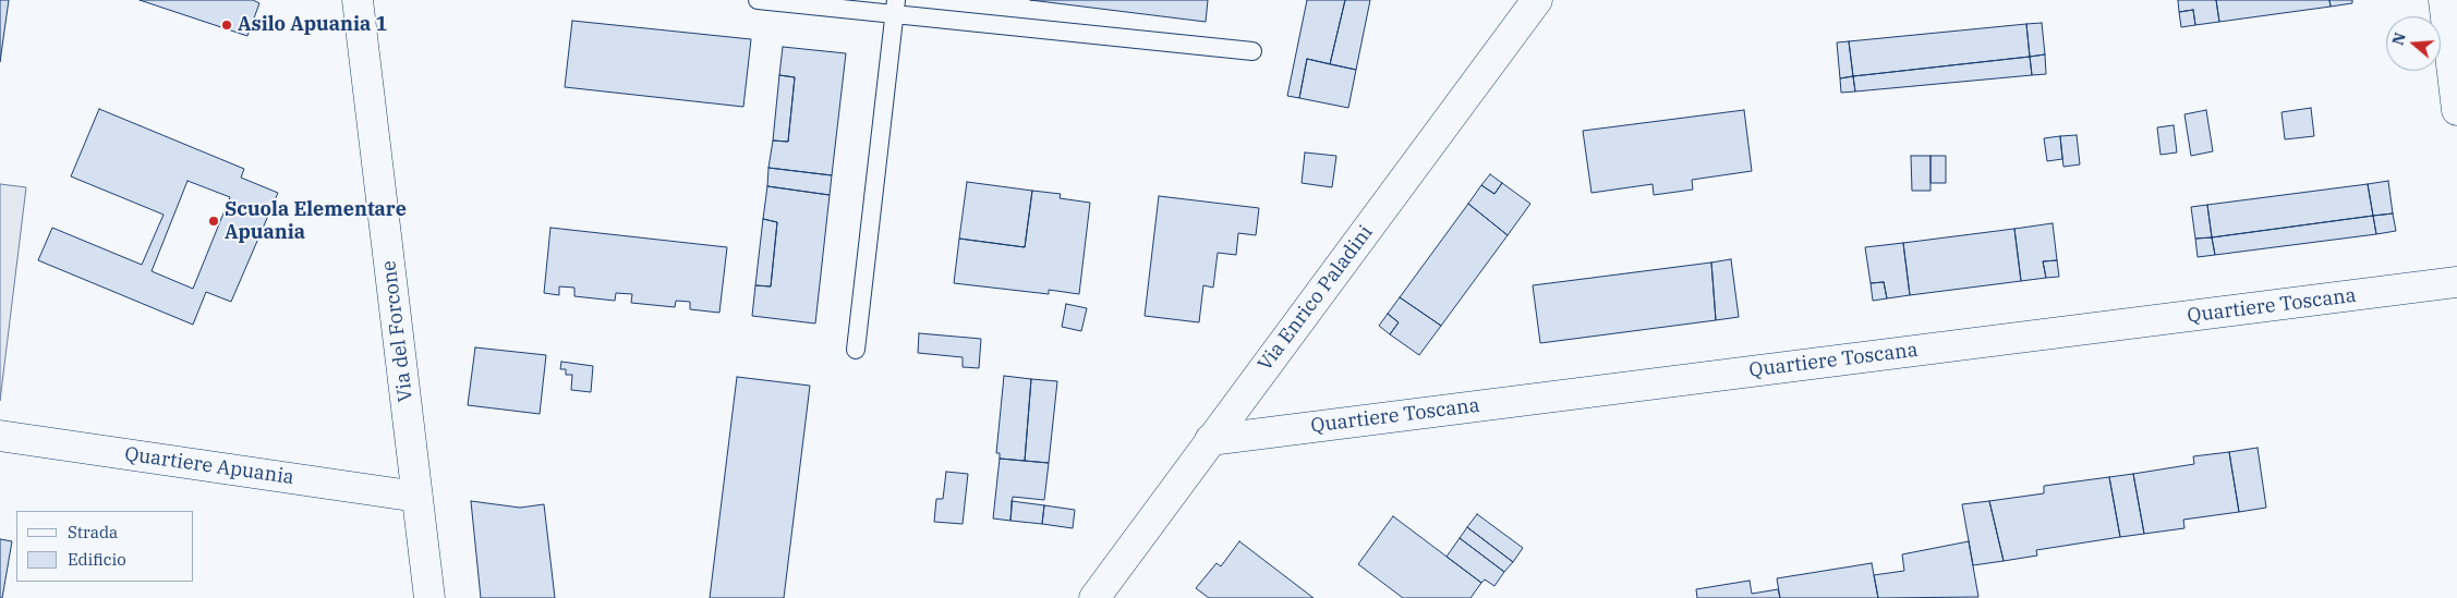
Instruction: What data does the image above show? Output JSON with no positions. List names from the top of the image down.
{
  "streets": {
    "street": [
      "Via Enrico Paladini",
      "Quartiere Toscana",
      "Via del Forcone",
      "Quartiere Apuania"
    ]
  },
  "crossings": [
    ["Via Enrico Paladini", "Quartiere Toscana"],
    ["Via del Forcone", "Quartiere Apuania"]
  ],
  "places": ["Asilo Apuania 1", "Scuola Elementare Apuania"],
  "legend": ["Strada", "Edificio"],
  "north": "left"
}
